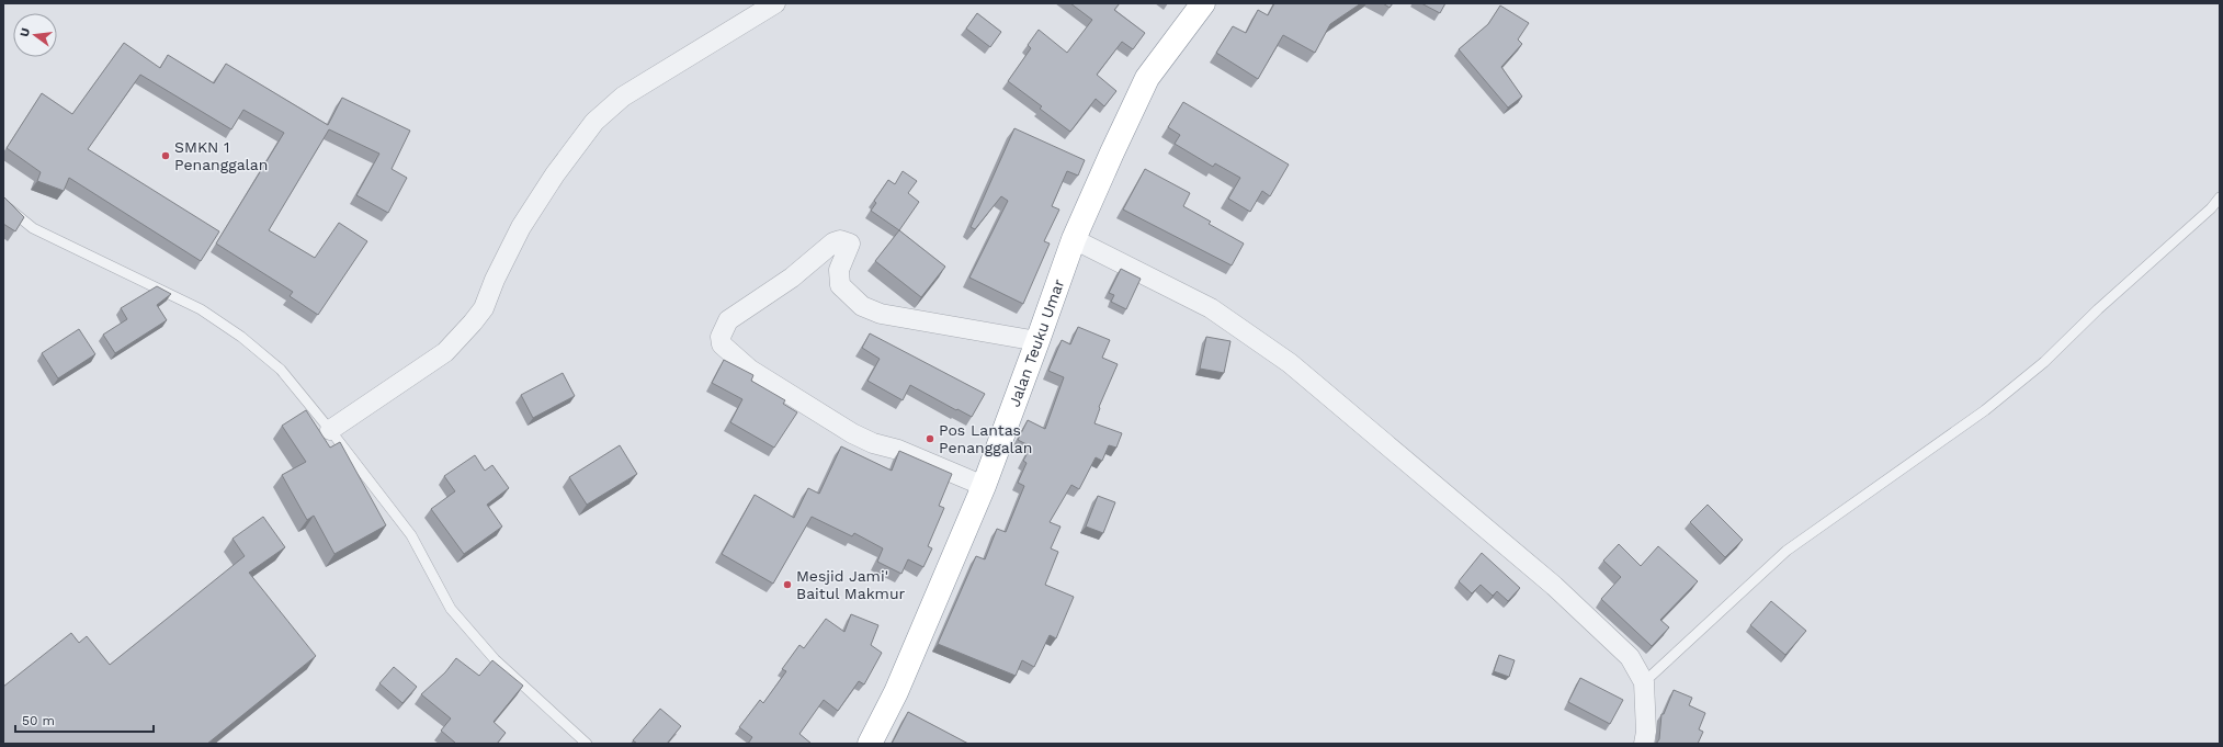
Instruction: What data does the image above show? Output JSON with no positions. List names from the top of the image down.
{
  "streets": {
    "highway": ["Jalan Teuku Umar"]
  },
  "places": ["SMKN 1 Penanggalan", "Pos Lantas Penanggalan", "Mesjid Jami' Baitul Makmur"],
  "scale_bar": "50 m",
  "north": "left"
}
